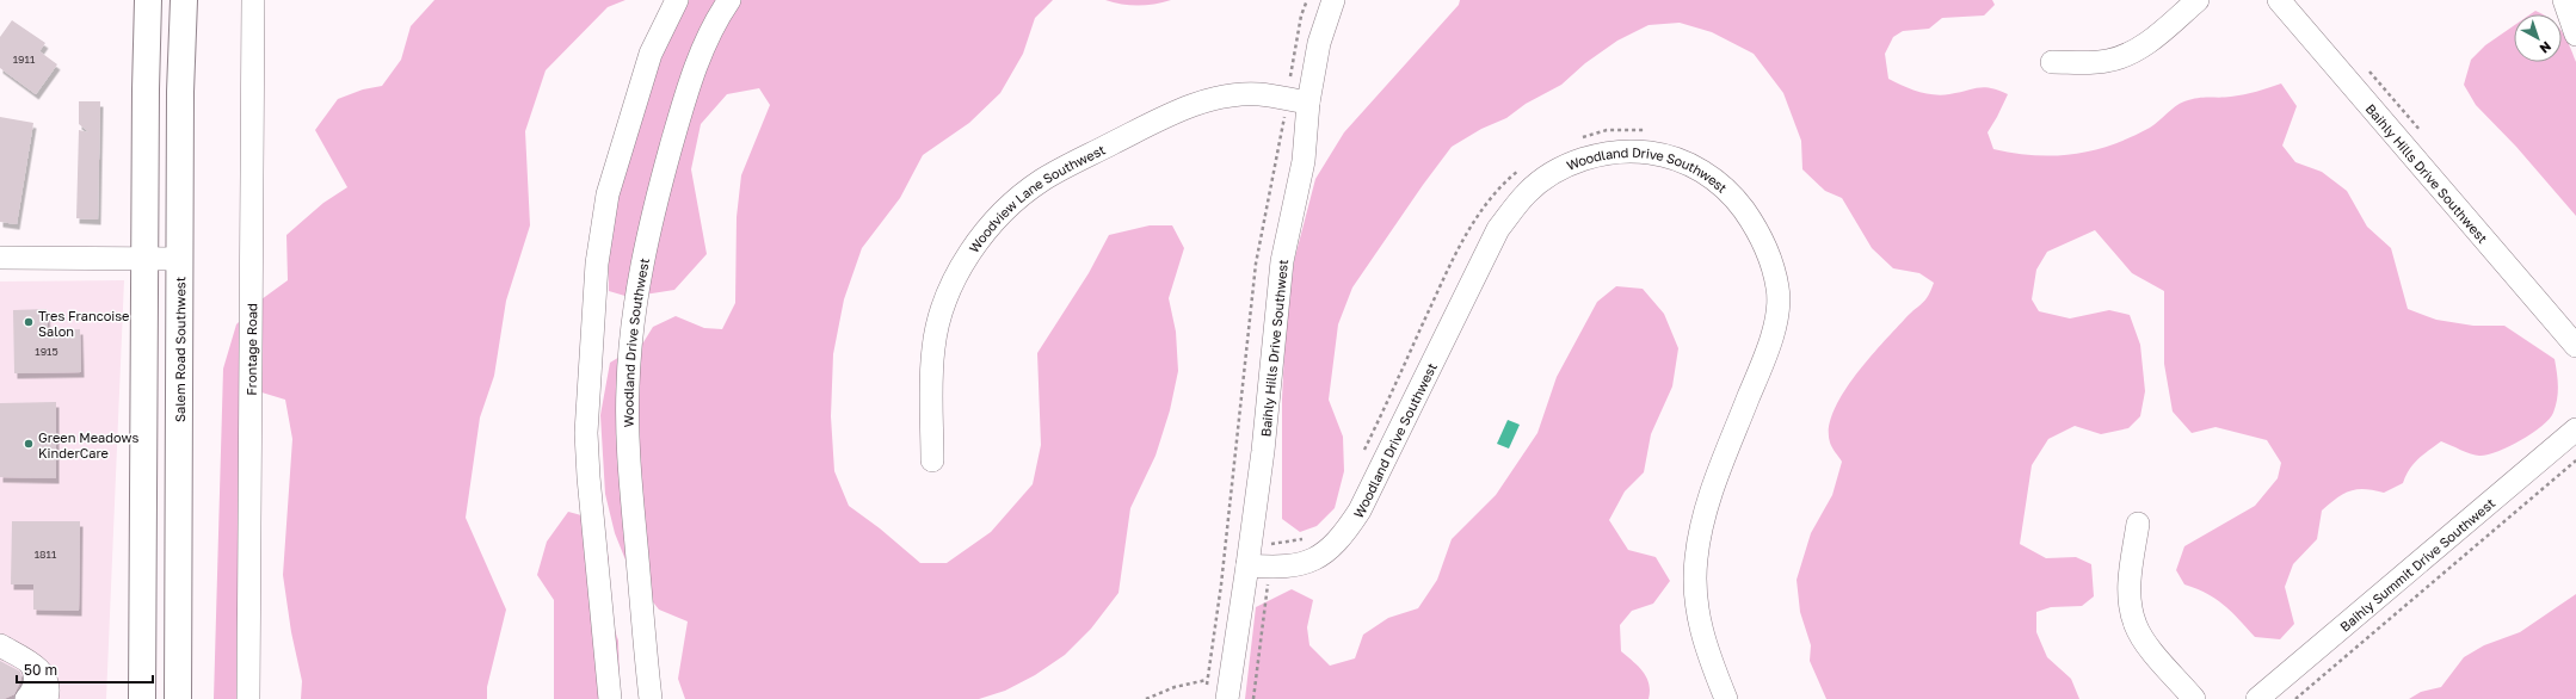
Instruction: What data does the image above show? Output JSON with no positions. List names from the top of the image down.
{
  "streets": {
    "main road": ["Salem Road Southwest"],
    "street": [
      "Baihly Hills Drive Southwest",
      "Woodland Drive Southwest",
      "Woodview Lane Southwest",
      "Frontage Road",
      "Baihly Summit Drive Southwest"
    ]
  },
  "crossings": [
    ["Baihly Hills Drive Southwest", "Woodland Drive Southwest"],
    ["Baihly Hills Drive Southwest", "Woodview Lane Southwest"]
  ],
  "places": ["Tres Francoise Salon", "Green Meadows KinderCare"],
  "house_numbers": ["1911", "1915", "1811"],
  "scale_bar": "50 m",
  "north": "bottom right"
}
